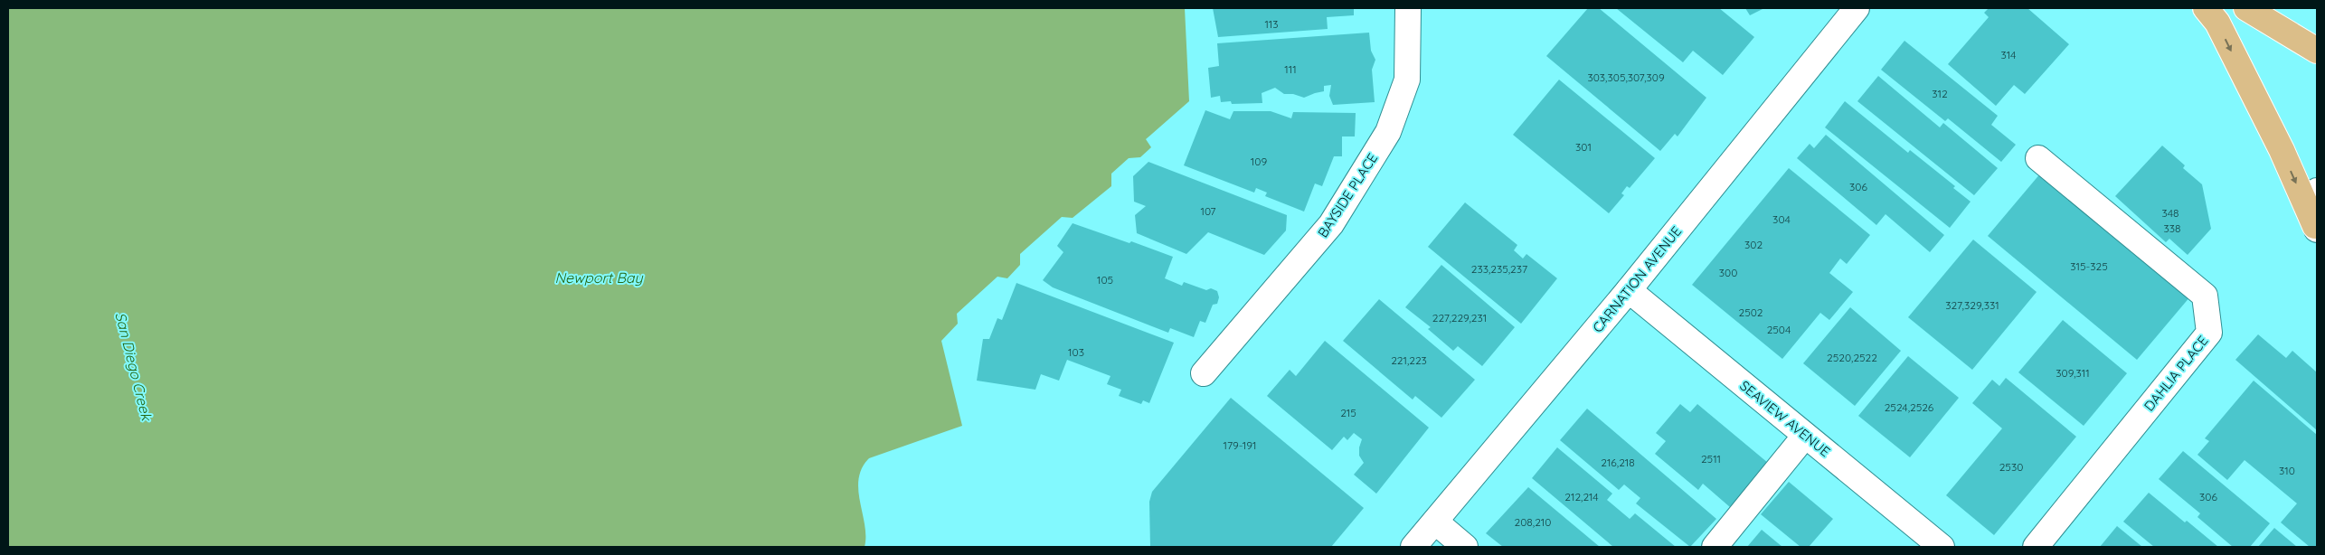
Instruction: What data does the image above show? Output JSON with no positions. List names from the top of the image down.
{
  "streets": {
    "street": [
      "BAYSIDE PLACE",
      "CARNATION AVENUE",
      "DAHLIA PLACE",
      "SEAVIEW AVENUE"
    ]
  },
  "crossings": [
    ["CARNATION AVENUE", "SEAVIEW AVENUE"]
  ],
  "water": ["Newport Bay", "San Diego Creek"],
  "house_numbers": [
    "113",
    "314",
    "111",
    "303,305,307,309",
    "312",
    "301",
    "109",
    "306",
    "107",
    "348",
    "304",
    "338",
    "302",
    "315-325",
    "233,235,237",
    "300",
    "105",
    "327,329,331",
    "2502",
    "227,229,231",
    "2504",
    "103",
    "2520,2522",
    "221,223",
    "309,311",
    "2524,2526",
    "215",
    "179-191",
    "2511",
    "216,218",
    "2530",
    "310",
    "212,214",
    "306",
    "208,210"
  ]
}
